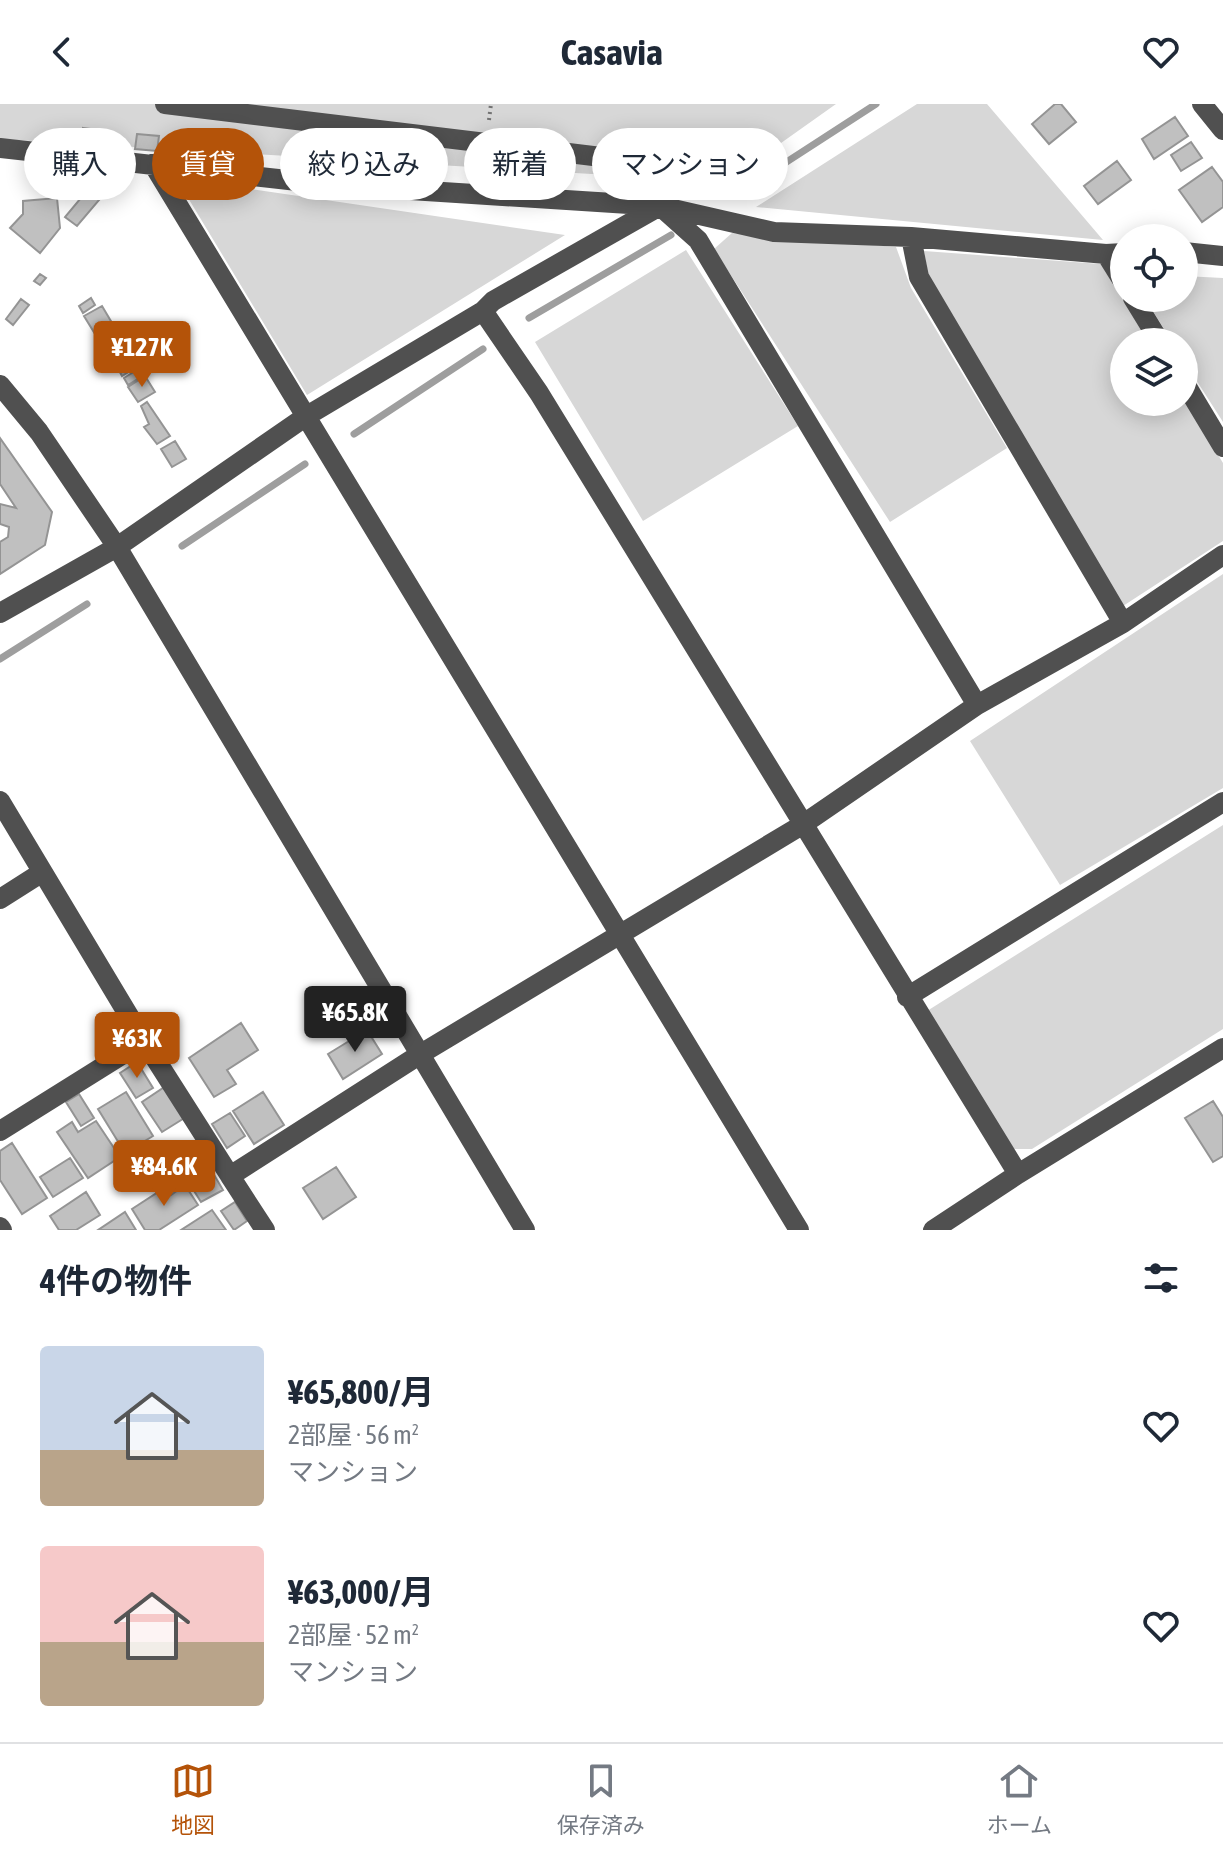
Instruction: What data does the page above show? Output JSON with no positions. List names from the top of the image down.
{
  "page": {
    "header": "Casavia",
    "chip": [
      "購入",
      "賃貸",
      "絞り込み",
      "新着",
      "マンション"
    ],
    "price": [
      "¥127K",
      "¥65.8K",
      "¥63K",
      "¥84.6K"
    ],
    "heading": "4件の物件",
    "list": [
      {
        "name": "¥65,800/月",
        "note": "2部屋 · 56 m² · マンション"
      },
      {
        "name": "¥63,000/月",
        "note": "2部屋 · 52 m² · マンション"
      }
    ],
    "tabs": ["地図", "保存済み", "ホーム"]
  }
}
